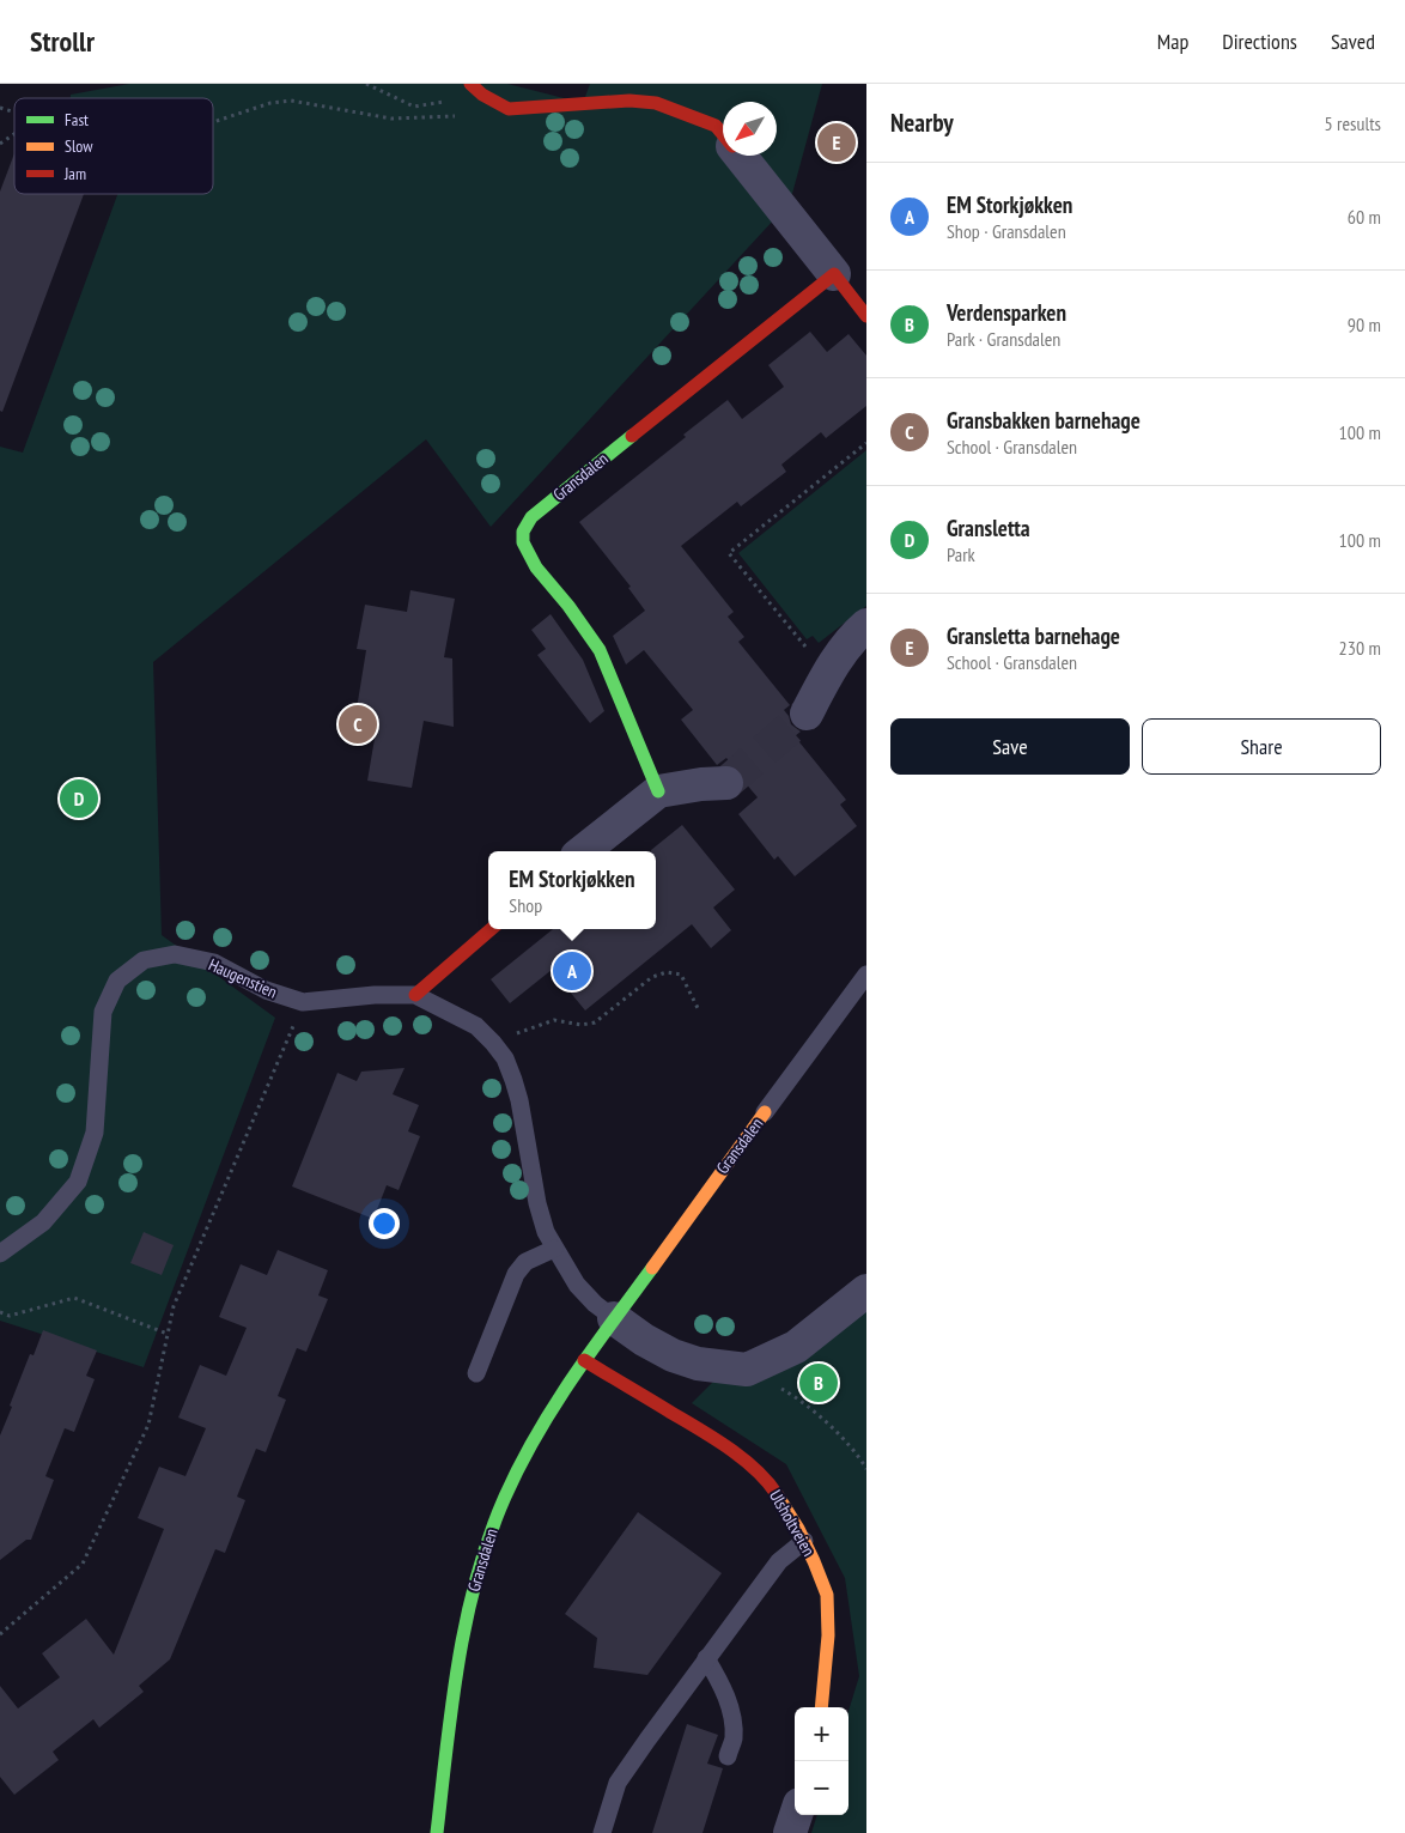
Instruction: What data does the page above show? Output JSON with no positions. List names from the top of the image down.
{
  "streets": {
    "street": ["Gransdalen", "Ulsholtveien"],
    "lane": ["Haugenstien"]
  },
  "crossings": [
    ["Gransdalen", "Haugenstien"],
    ["Gransdalen", "Ulsholtveien"]
  ],
  "legend": ["Fast", "Slow", "Jam"],
  "north": "bottom left",
  "page": {
    "header": "Strollr",
    "nav": ["Map", "Directions", "Saved"],
    "heading": ["Nearby", "5 results"],
    "pins": [
      "E",
      "C",
      "D",
      "A",
      "B"
    ],
    "list": [
      {
        "mark": "A",
        "name": "EM Storkjøkken",
        "note": "Shop · Gransdalen",
        "value": "60 m"
      },
      {
        "mark": "B",
        "name": "Verdensparken",
        "note": "Park · Gransdalen",
        "value": "90 m"
      },
      {
        "mark": "C",
        "name": "Gransbakken barnehage",
        "note": "School · Gransdalen",
        "value": "100 m"
      },
      {
        "mark": "D",
        "name": "Gransletta",
        "note": "Park",
        "value": "100 m"
      },
      {
        "mark": "E",
        "name": "Gransletta barnehage",
        "note": "School · Gransdalen",
        "value": "230 m"
      }
    ],
    "buttons": ["Save", "Share"],
    "popup": ["EM Storkjøkken", "Shop"],
    "map_buttons": ["+", "−"]
  }
}
